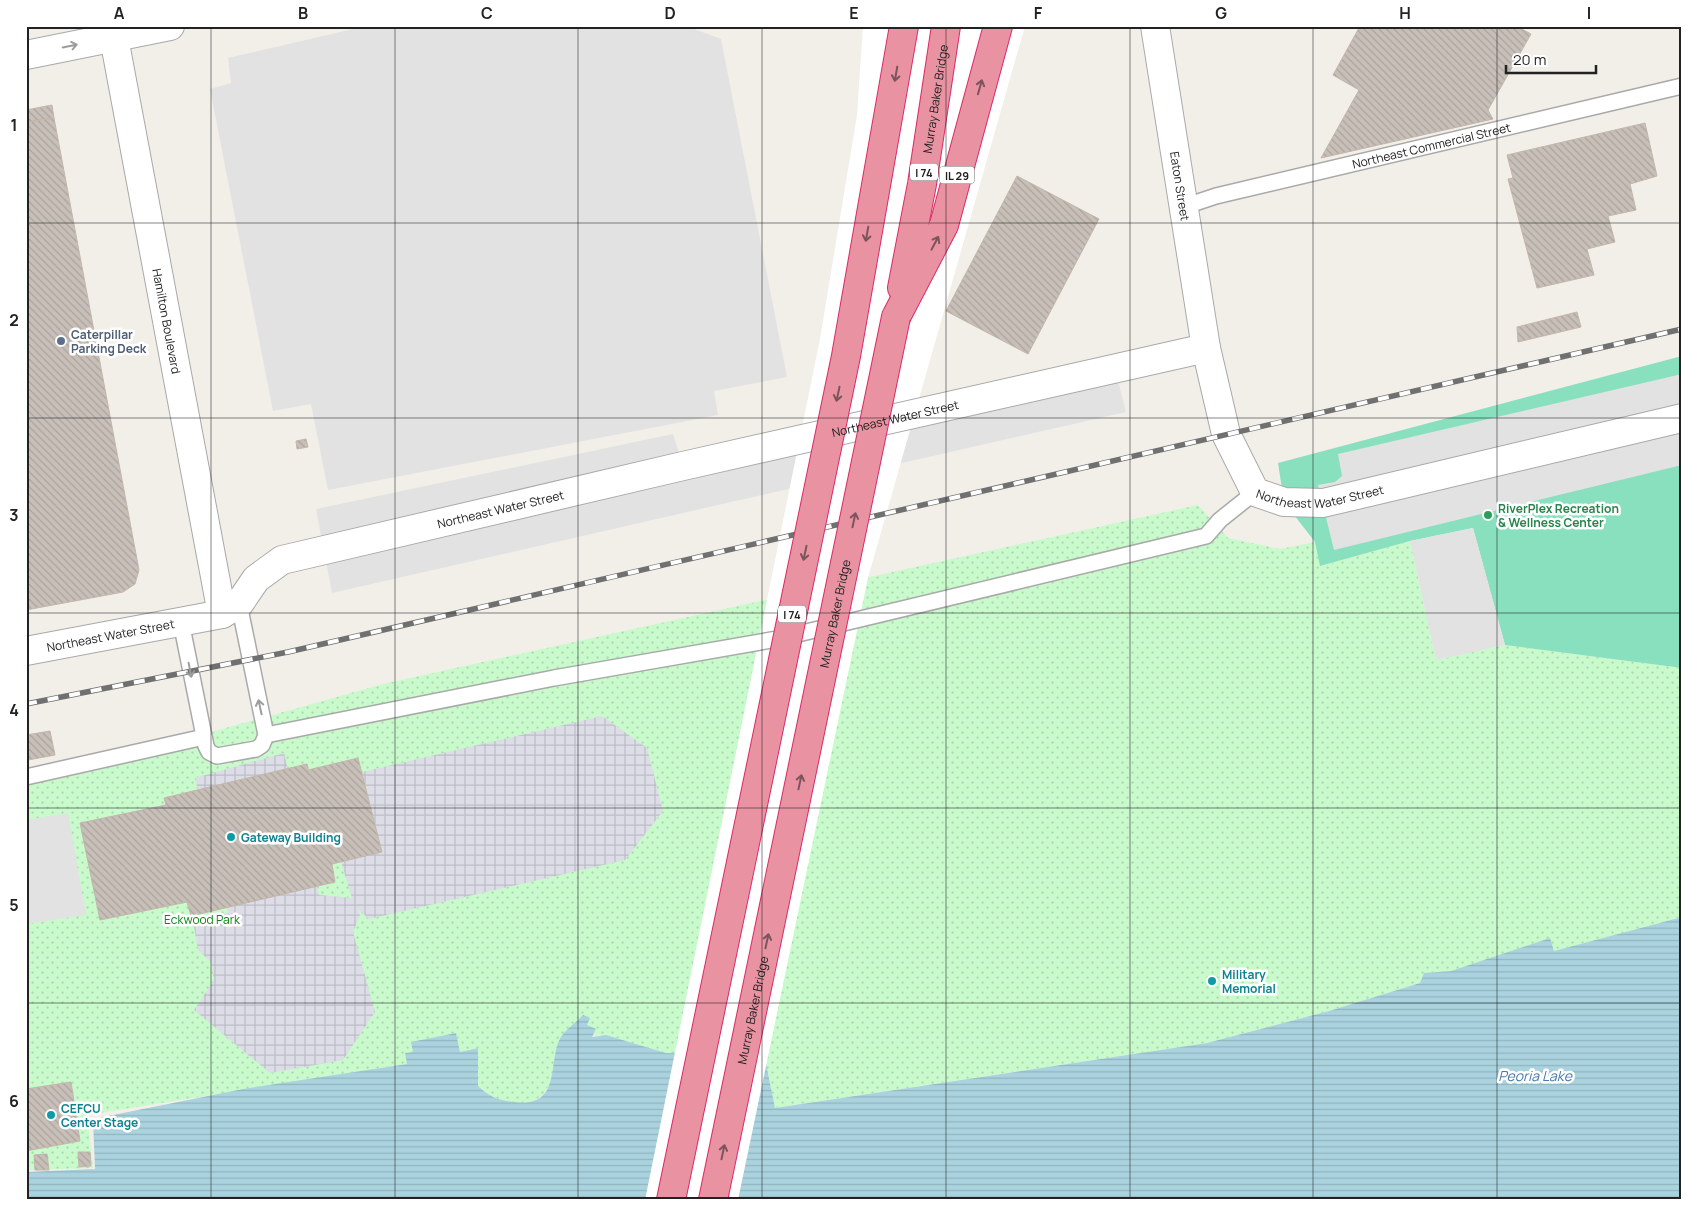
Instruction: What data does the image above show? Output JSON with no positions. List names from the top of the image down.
{
  "streets": {
    "highway": ["Murray Baker Bridge", "I 74", "IL 29"],
    "street": ["Eaton Street", "Hamilton Boulevard", "Northeast Water Street"],
    "lane": ["Northeast Commercial Street"]
  },
  "crossings": [
    ["Murray Baker Bridge", "IL 29"],
    ["Northeast Commercial Street", "Eaton Street"],
    ["Eaton Street", "Northeast Water Street"],
    ["Hamilton Boulevard", "Northeast Water Street"]
  ],
  "water": ["Peoria Lake"],
  "parks": ["Eckwood Park"],
  "places": [
    "Caterpillar Parking Deck",
    "RiverPlex Recreation & Wellness Center",
    "Gateway Building",
    "Military Memorial",
    "CEFCU Center Stage"
  ],
  "scale_bar": "20 m",
  "grid": {
    "columns": [
      "A",
      "B",
      "C",
      "D",
      "E",
      "F",
      "G",
      "H",
      "I"
    ],
    "rows": [
      "1",
      "2",
      "3",
      "4",
      "5",
      "6"
    ]
  }
}
